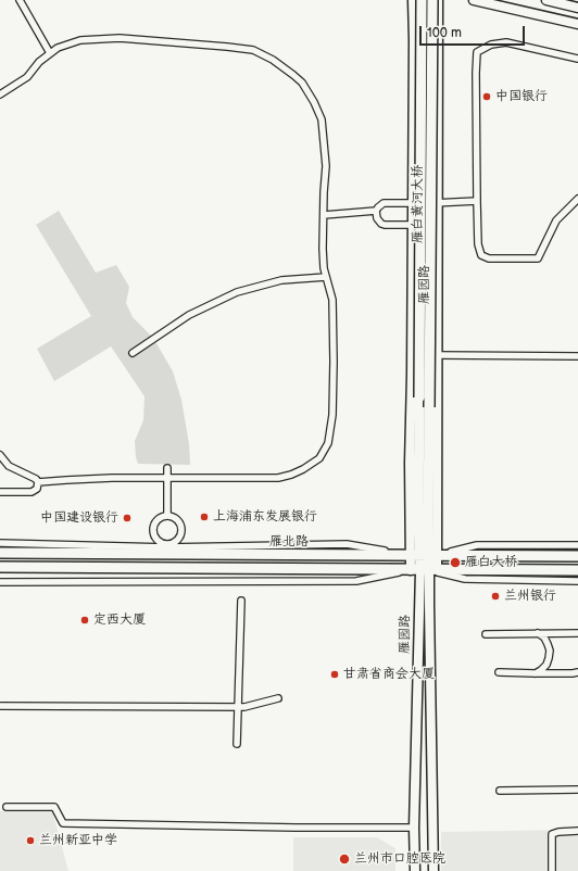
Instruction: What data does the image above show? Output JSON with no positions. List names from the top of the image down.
{
  "streets": {
    "main road": ["雁白黄河大桥", "雁园路", "雁北路"]
  },
  "crossings": [
    ["雁白黄河大桥", "雁园路"],
    ["雁园路", "雁北路"]
  ],
  "places": [
    "中国银行",
    "上海浦东发展银行",
    "中国建设银行",
    "雁白大桥",
    "兰州银行",
    "定西大厦",
    "甘肃省商会大厦",
    "兰州新亚中学",
    "兰州市口腔医院"
  ],
  "scale_bar": "100 m"
}
